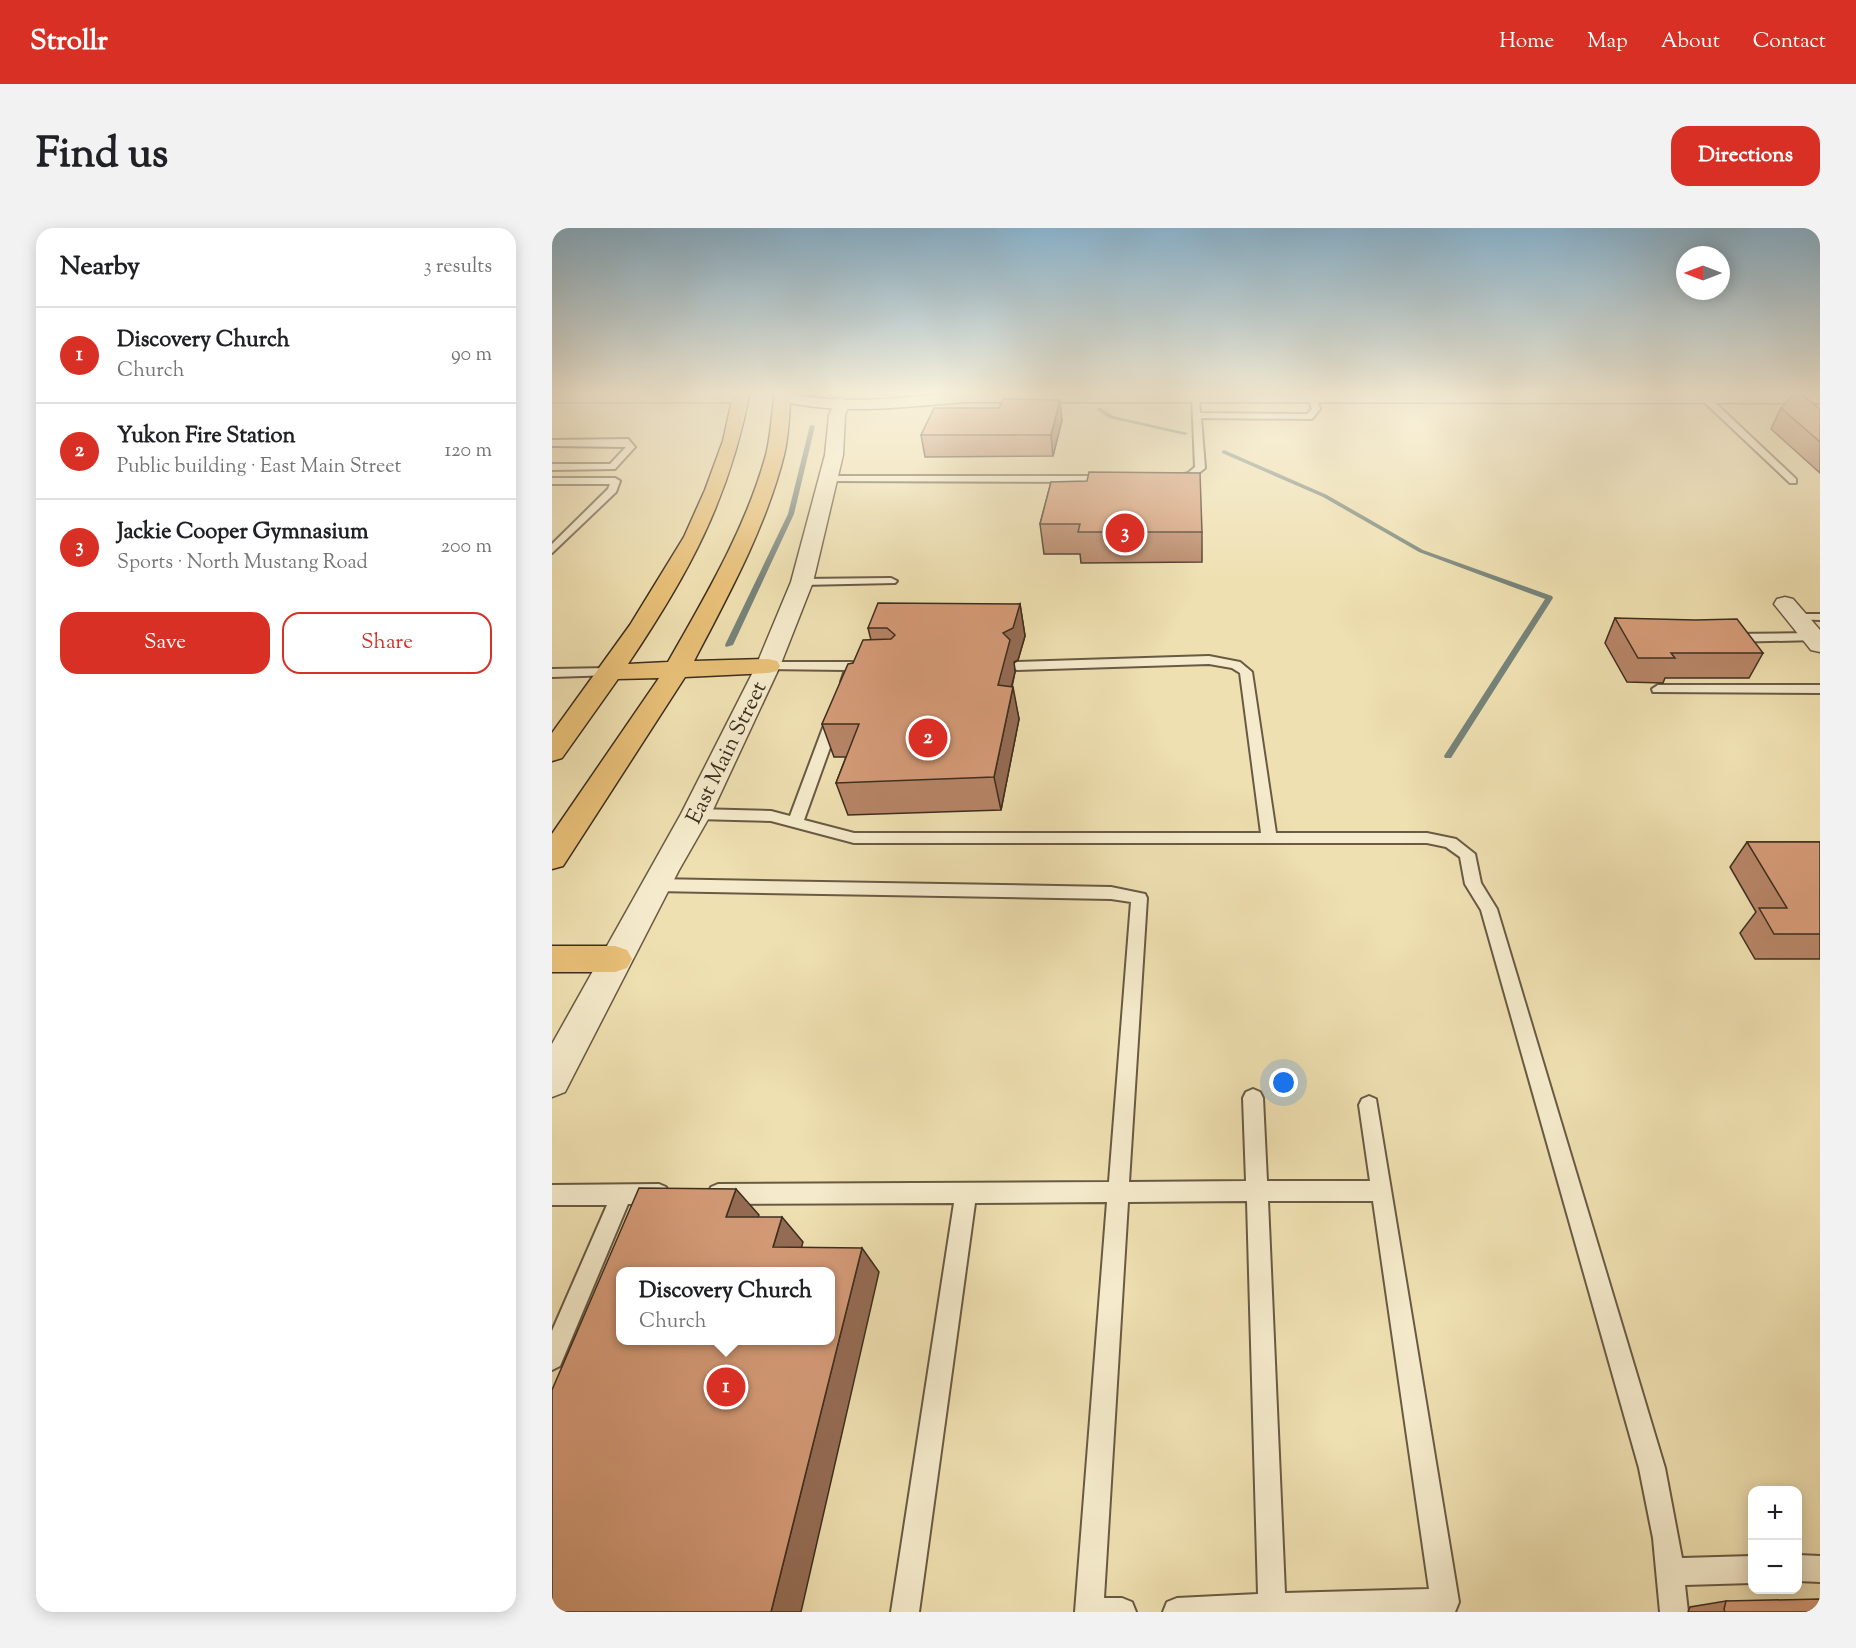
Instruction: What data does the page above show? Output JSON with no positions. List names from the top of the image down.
{
  "streets": {
    "main road": ["East Main Street"]
  },
  "north": "left",
  "page": {
    "header": "Strollr",
    "nav": [
      "Home",
      "Map",
      "About",
      "Contact"
    ],
    "title": "Find us",
    "buttons": [
      "Directions",
      ["Save", "Share"]
    ],
    "heading": ["Nearby", "3 results"],
    "list": [
      {
        "mark": "1",
        "name": "Discovery Church",
        "note": "Church",
        "value": "90 m"
      },
      {
        "mark": "2",
        "name": "Yukon Fire Station",
        "note": "Public building · East Main Street",
        "value": "120 m"
      },
      {
        "mark": "3",
        "name": "Jackie Cooper Gymnasium",
        "note": "Sports · North Mustang Road",
        "value": "200 m"
      }
    ],
    "pins": ["3", "2", "1"],
    "popup": ["Discovery Church", "Church"],
    "map_buttons": ["+", "−"]
  }
}
